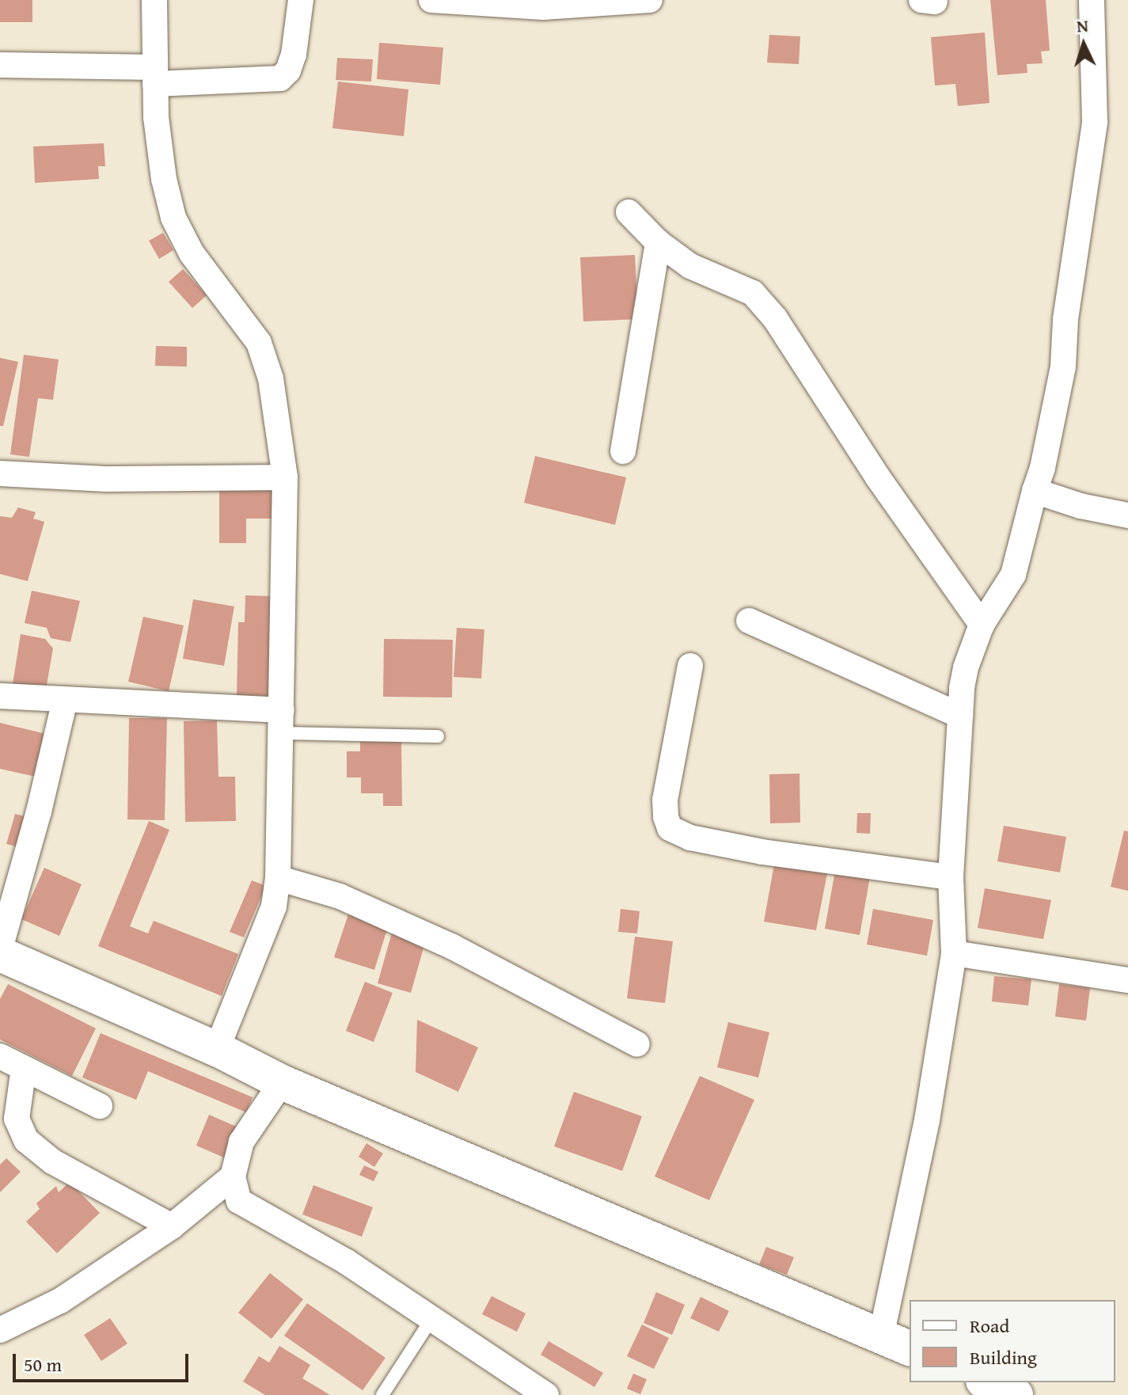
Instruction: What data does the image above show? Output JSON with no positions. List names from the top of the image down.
{
  "legend": ["Road", "Building"],
  "scale_bar": "50 m",
  "north": "top"
}
